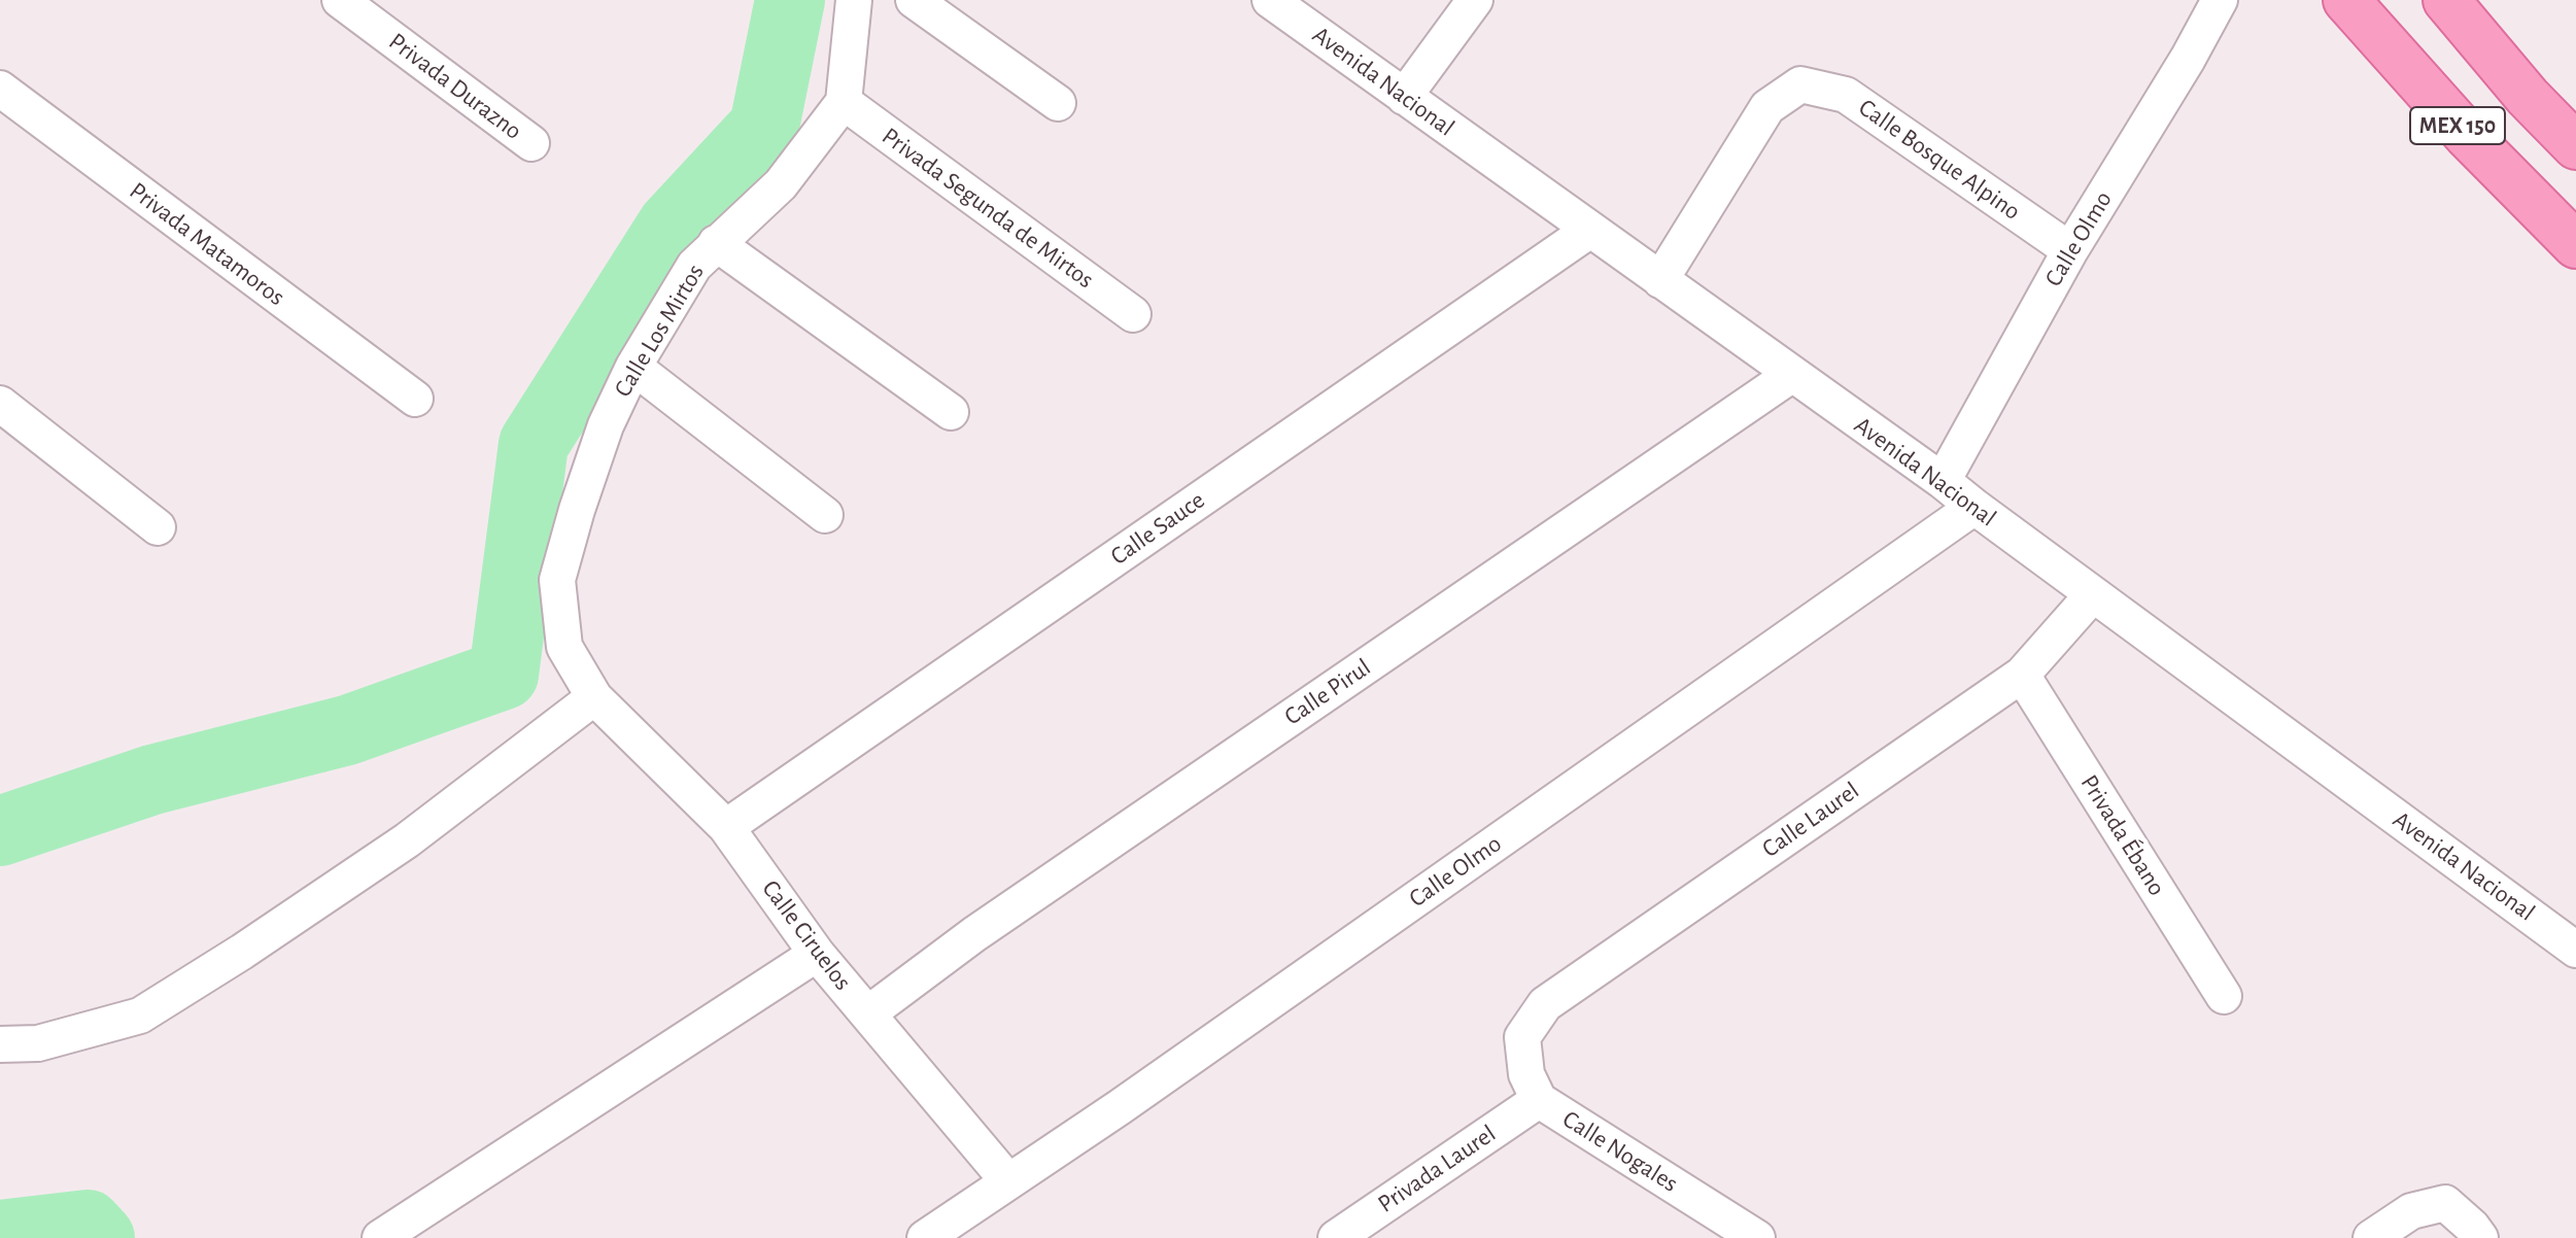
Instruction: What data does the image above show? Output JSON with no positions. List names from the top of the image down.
{
  "streets": {
    "main road": ["MEX 150"],
    "street": [
      "Avenida Nacional",
      "Privada Durazno",
      "Calle Bosque Alpino",
      "Privada Segunda de Mirtos",
      "Calle Olmo",
      "Privada Matamoros",
      "Calle Los Mirtos",
      "Calle Sauce",
      "Calle Pirul",
      "Calle Laurel",
      "Privada Ébano",
      "Calle Ciruelos",
      "Calle Nogales",
      "Privada Laurel"
    ]
  },
  "crossings": [
    ["Avenida Nacional", "Calle Bosque Alpino"],
    ["Avenida Nacional", "Calle Olmo"],
    ["Avenida Nacional", "Calle Sauce"],
    ["Avenida Nacional", "Calle Pirul"],
    ["Avenida Nacional", "Calle Laurel"],
    ["Calle Bosque Alpino", "Calle Olmo"],
    ["Privada Segunda de Mirtos", "Calle Los Mirtos"],
    ["Calle Olmo", "Calle Ciruelos"],
    ["Calle Los Mirtos", "Calle Ciruelos"],
    ["Calle Sauce", "Calle Ciruelos"],
    ["Calle Pirul", "Calle Ciruelos"],
    ["Calle Laurel", "Privada Ébano"],
    ["Calle Laurel", "Calle Nogales"],
    ["Calle Nogales", "Privada Laurel"]
  ]
}
